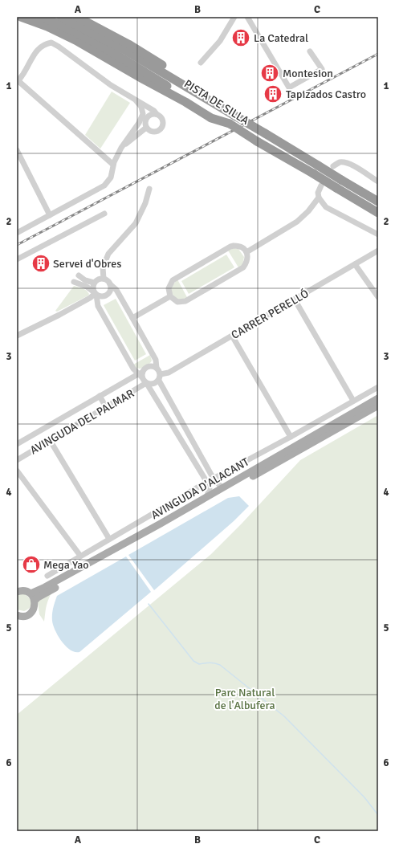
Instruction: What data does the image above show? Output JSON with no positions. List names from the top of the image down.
{
  "streets": {
    "highway": ["PISTA DE SILLA"],
    "main road": ["AVINGUDA D'ALACANT"],
    "street": ["CARRER PERELLÓ", "AVINGUDA DEL PALMAR"]
  },
  "crossings": [
    ["CARRER PERELLÓ", "AVINGUDA DEL PALMAR"]
  ],
  "parks": ["Parc Natural de l'Albufera"],
  "places": {
    "building": [
      "La Catedral",
      "Montesion",
      "Tapizados Castro",
      "Servei d'Obres"
    ],
    "shop": ["Mega Yao"]
  },
  "grid": {
    "columns": ["A", "B", "C"],
    "rows": [
      "1",
      "2",
      "3",
      "4",
      "5",
      "6"
    ]
  }
}
